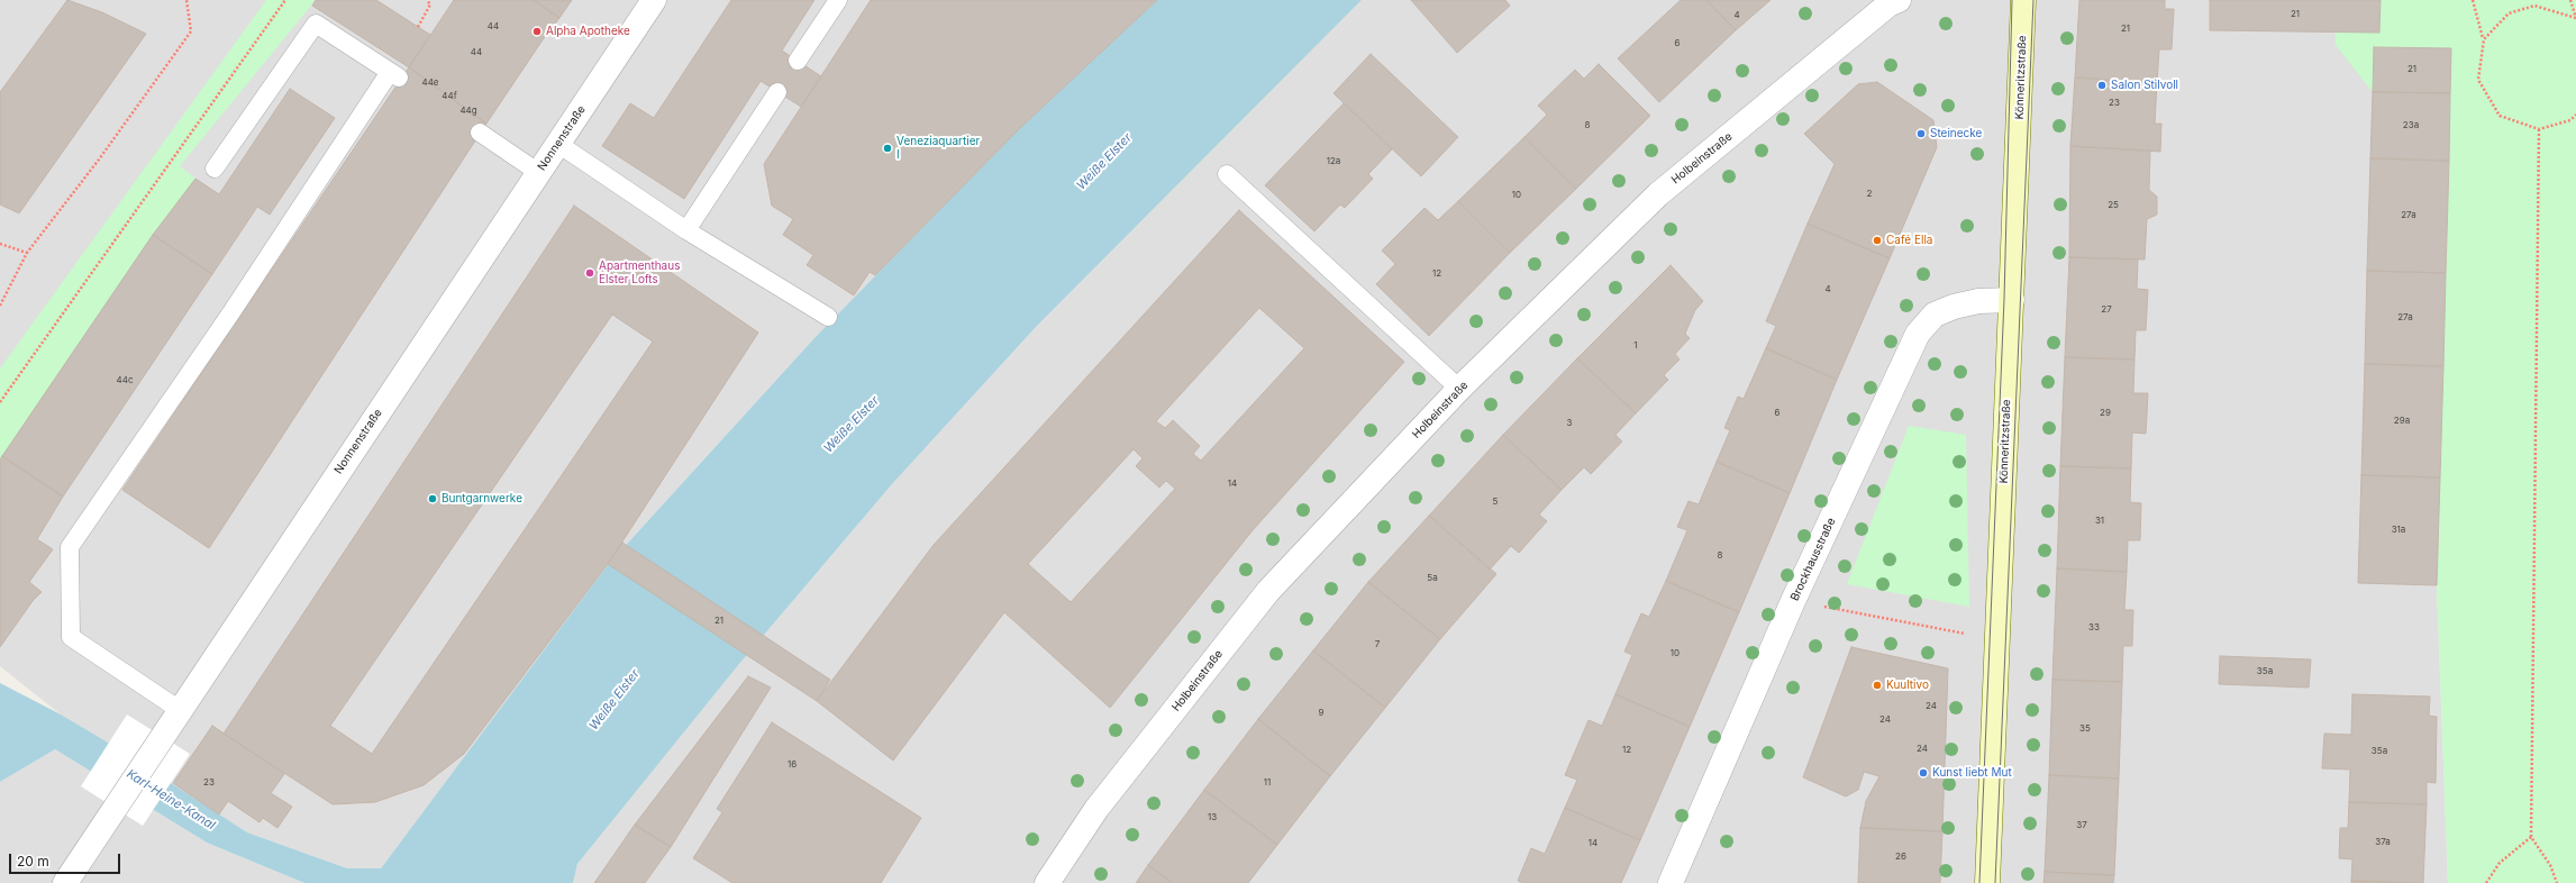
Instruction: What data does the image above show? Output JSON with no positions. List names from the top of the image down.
{
  "streets": {
    "main road": ["Könneritzstraße"],
    "street": ["Nonnenstraße", "Holbeinstraße", "Brockhausstraße"]
  },
  "crossings": [
    ["Könneritzstraße", "Brockhausstraße"]
  ],
  "water": ["Weiße Elster", "Karl-Heine-Kanal"],
  "places": [
    "Alpha Apotheke",
    "Salon Stilvoll",
    "Steinecke",
    "Veneziaquartier I",
    "Café Ella",
    "Apartmenthaus Elster Lofts",
    "Buntgarnwerke",
    "Kuultivo",
    "Kunst liebt Mut"
  ],
  "house_numbers": [
    "21",
    "4",
    "44",
    "21",
    "6",
    "44",
    "21",
    "44e",
    "44f",
    "23",
    "44g",
    "8",
    "23a",
    "12a",
    "2",
    "10",
    "25",
    "27a",
    "12",
    "4",
    "27",
    "27a",
    "1",
    "44c",
    "6",
    "29",
    "29a",
    "3",
    "14",
    "5",
    "31",
    "31a",
    "8",
    "5a",
    "21",
    "33",
    "7",
    "10",
    "35a",
    "24",
    "9",
    "24",
    "35",
    "24",
    "12",
    "35a",
    "16",
    "23",
    "11",
    "13",
    "37",
    "37a",
    "14",
    "26"
  ],
  "scale_bar": "20 m"
}
